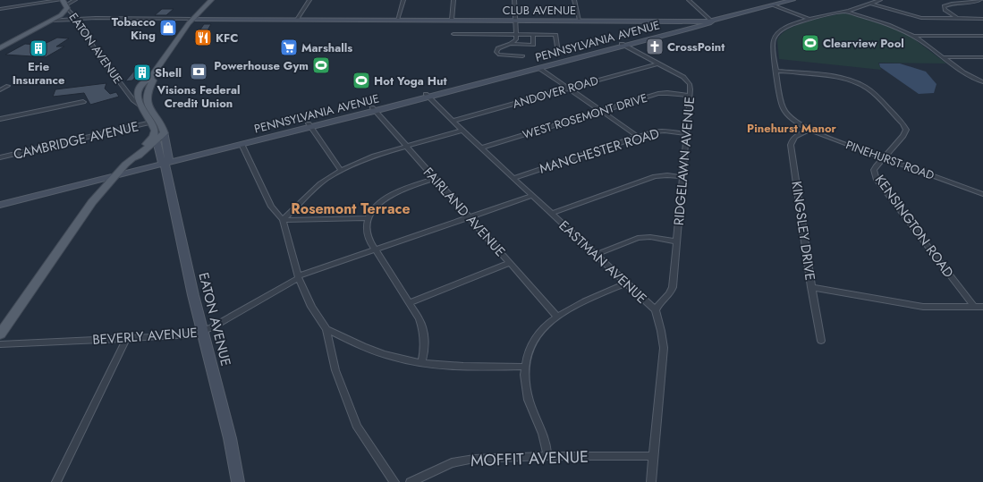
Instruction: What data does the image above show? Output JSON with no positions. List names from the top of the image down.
{
  "streets": {
    "street": [
      "CLUB AVENUE",
      "PENNSYLVANIA AVENUE",
      "EATON AVENUE",
      "ANDOVER ROAD",
      "WEST ROSEMONT DRIVE",
      "CAMBRIDGE AVENUE",
      "MANCHESTER ROAD",
      "PINEHURST ROAD",
      "RIDGELAWN AVENUE",
      "FAIRLAND AVENUE",
      "KENSINGTON ROAD",
      "KINGSLEY DRIVE",
      "EASTMAN AVENUE",
      "BEVERLY AVENUE",
      "MOFFIT AVENUE"
    ]
  },
  "crossings": [
    ["CLUB AVENUE", "PENNSYLVANIA AVENUE"],
    ["CLUB AVENUE", "EATON AVENUE"],
    ["PENNSYLVANIA AVENUE", "EATON AVENUE"],
    ["PENNSYLVANIA AVENUE", "RIDGELAWN AVENUE"],
    ["PENNSYLVANIA AVENUE", "FAIRLAND AVENUE"],
    ["PENNSYLVANIA AVENUE", "EASTMAN AVENUE"],
    ["EATON AVENUE", "BEVERLY AVENUE"],
    ["ANDOVER ROAD", "RIDGELAWN AVENUE"],
    ["ANDOVER ROAD", "EASTMAN AVENUE"],
    ["WEST ROSEMONT DRIVE", "RIDGELAWN AVENUE"],
    ["WEST ROSEMONT DRIVE", "EASTMAN AVENUE"],
    ["MANCHESTER ROAD", "RIDGELAWN AVENUE"],
    ["MANCHESTER ROAD", "EASTMAN AVENUE"],
    ["PINEHURST ROAD", "KENSINGTON ROAD"],
    ["PINEHURST ROAD", "KINGSLEY DRIVE"],
    ["RIDGELAWN AVENUE", "EASTMAN AVENUE"],
    ["FAIRLAND AVENUE", "BEVERLY AVENUE"],
    ["EASTMAN AVENUE", "BEVERLY AVENUE"],
    ["EASTMAN AVENUE", "MOFFIT AVENUE"]
  ],
  "districts": ["Pinehurst Manor", "Rosemont Terrace"],
  "places": {
    "shop": ["Tobacco King"],
    "restaurant": ["KFC"],
    "sports": ["Clearview Pool", "Powerhouse Gym", "Hot Yoga Hut"],
    "church": ["CrossPoint"],
    "supermarket": ["Marshalls"],
    "building": ["Erie Insurance", "Shell"],
    "bank": ["Visions Federal Credit Union"]
  }
}
